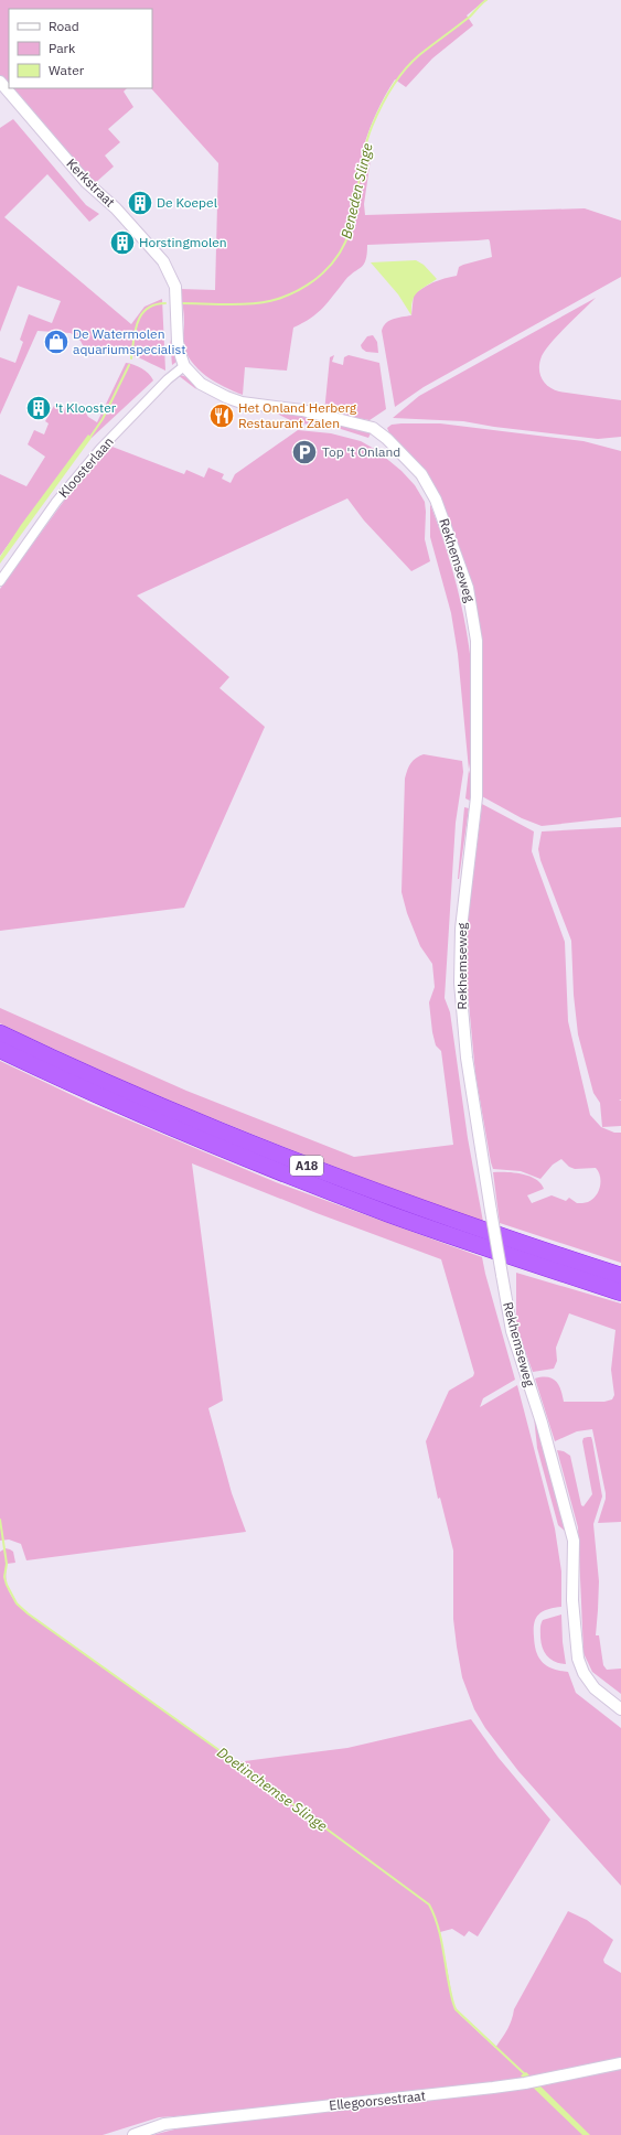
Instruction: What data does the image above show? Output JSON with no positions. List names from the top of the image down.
{
  "streets": {
    "highway": ["A18"],
    "street": [
      "Kerkstraat",
      "Kloosterlaan",
      "Rekhemseweg",
      "Ellegoorsestraat"
    ]
  },
  "crossings": [
    ["Kerkstraat", "Kloosterlaan"],
    ["Kerkstraat", "Rekhemseweg"],
    ["Kloosterlaan", "Rekhemseweg"]
  ],
  "water": ["Beneden Slinge", "Doetinchemse Slinge"],
  "places": {
    "building": ["De Koepel", "Horstingmolen", "'t Klooster"],
    "shop": ["De Watermolen aquariumspecialist"],
    "restaurant": ["Het Onland Herberg Restaurant Zalen"],
    "parking": ["Top 't Onland"]
  },
  "legend": ["Road", "Park", "Water"]
}
